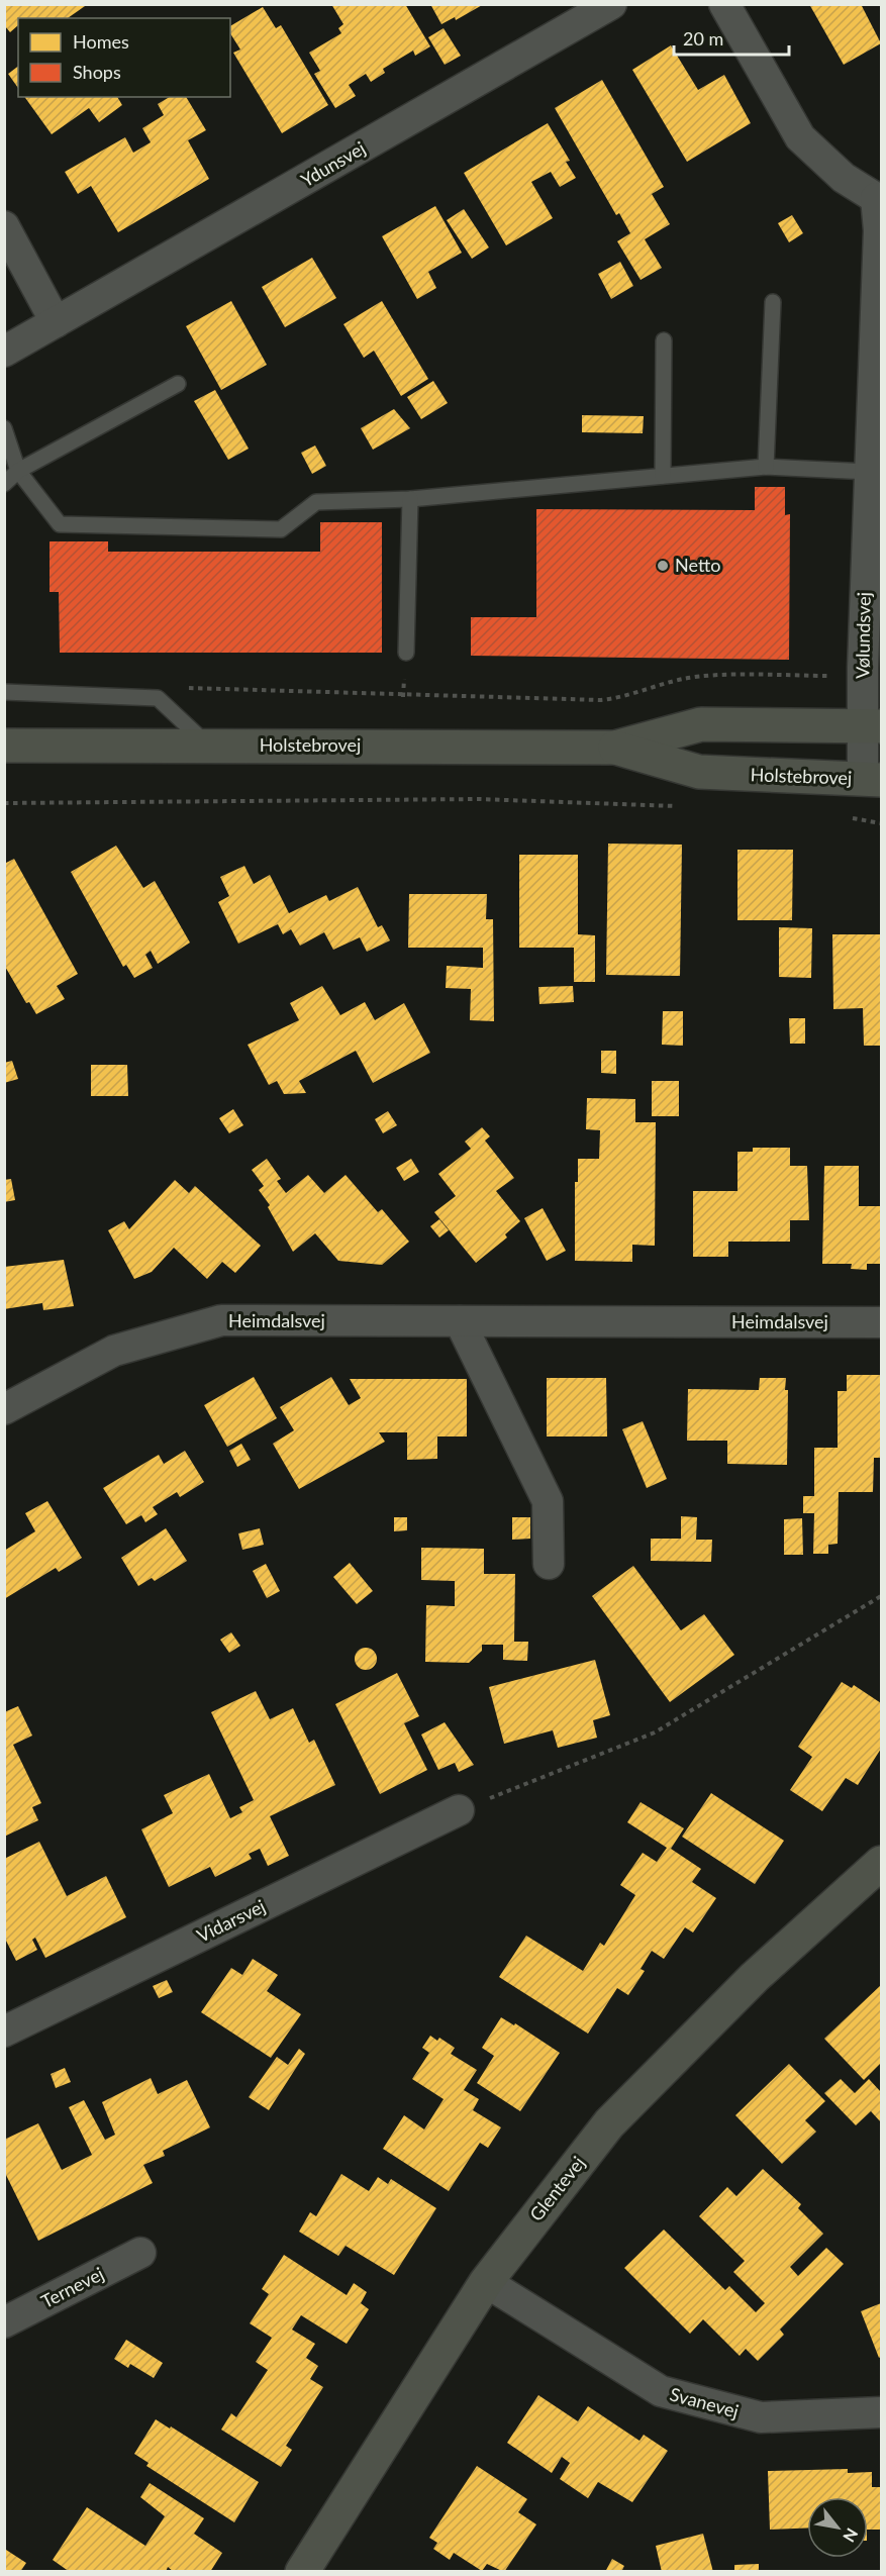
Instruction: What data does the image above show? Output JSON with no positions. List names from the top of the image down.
{
  "streets": {
    "main road": ["Holstebrovej", "Glentevej"],
    "street": [
      "Ydunsvej",
      "Vølundsvej",
      "Heimdalsvej",
      "Vidarsvej",
      "Ternevej",
      "Svanevej"
    ]
  },
  "crossings": [
    ["Vølundsvej", "Holstebrovej"],
    ["Glentevej", "Svanevej"]
  ],
  "places": ["Netto"],
  "legend": ["Homes", "Shops"],
  "scale_bar": "20 m",
  "north": "bottom right"
}
